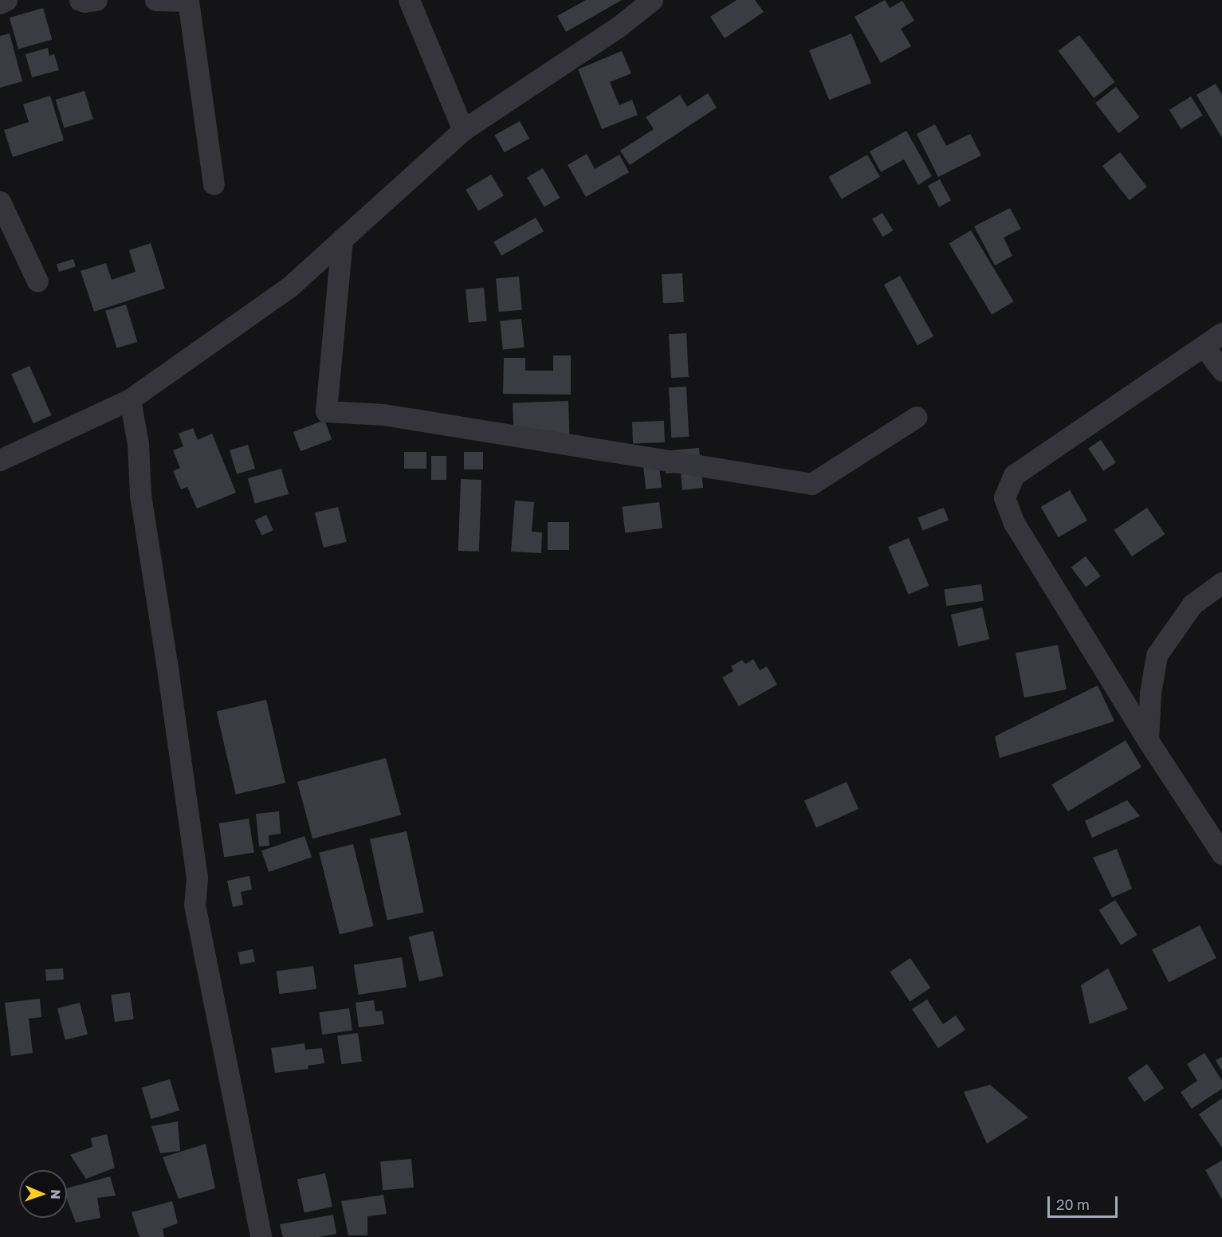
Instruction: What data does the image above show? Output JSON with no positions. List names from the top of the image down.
{
  "scale_bar": "20 m",
  "north": "right"
}
